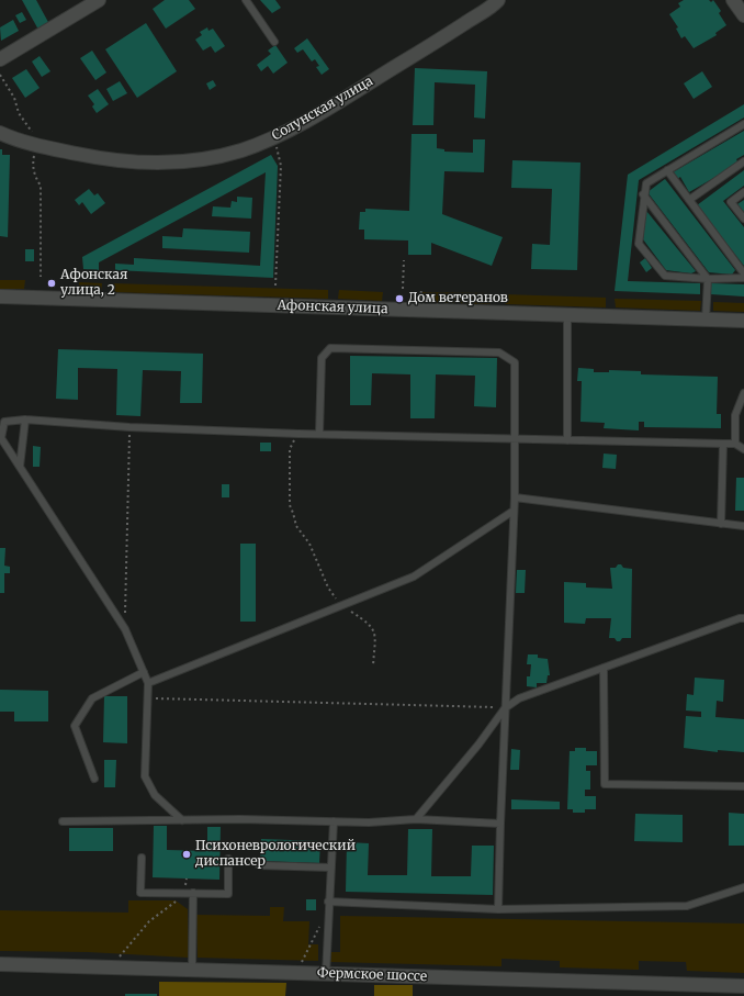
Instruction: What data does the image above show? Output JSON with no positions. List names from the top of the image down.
{
  "streets": {
    "street": ["Солунская улица", "Афонская улица", "Фермское шоссе"]
  },
  "places": ["Афонская улица, 2", "Дом ветеранов", "Психоневрологический диспансер"]
}
